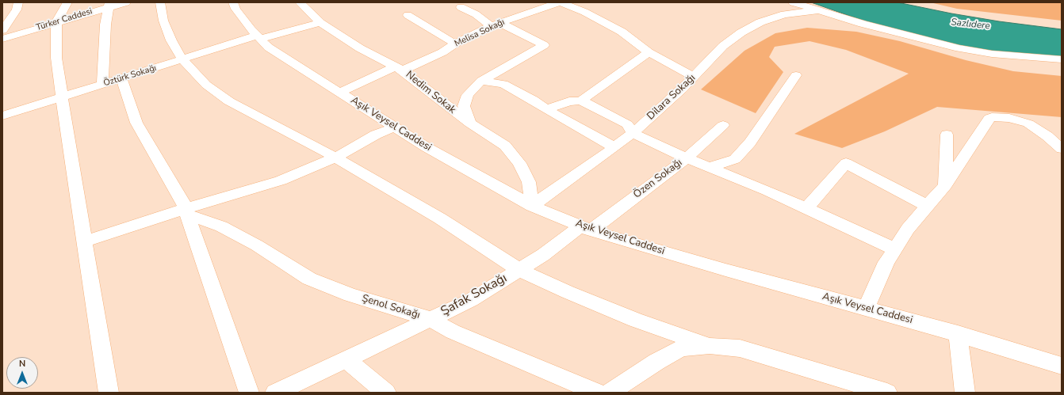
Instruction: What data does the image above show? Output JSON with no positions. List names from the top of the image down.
{
  "streets": {
    "street": [
      "Türker Caddesi",
      "Melisa Sokağı",
      "Öztürk Sokağı",
      "Nedim Sokak",
      "Dilara Sokağı",
      "Aşık Veysel Caddesi",
      "Özen Sokağı",
      "Şafak Sokağı",
      "Şenol Sokağı"
    ]
  },
  "crossings": [
    ["Melisa Sokağı", "Nedim Sokak"],
    ["Melisa Sokağı", "Aşık Veysel Caddesi"],
    ["Öztürk Sokağı", "Nedim Sokak"],
    ["Öztürk Sokağı", "Aşık Veysel Caddesi"],
    ["Nedim Sokak", "Dilara Sokağı"],
    ["Nedim Sokak", "Aşık Veysel Caddesi"],
    ["Dilara Sokağı", "Aşık Veysel Caddesi"],
    ["Aşık Veysel Caddesi", "Özen Sokağı"],
    ["Aşık Veysel Caddesi", "Şafak Sokağı"],
    ["Özen Sokağı", "Şafak Sokağı"],
    ["Şafak Sokağı", "Şenol Sokağı"]
  ],
  "water": ["Sazlıdere"],
  "north": "top"
}
